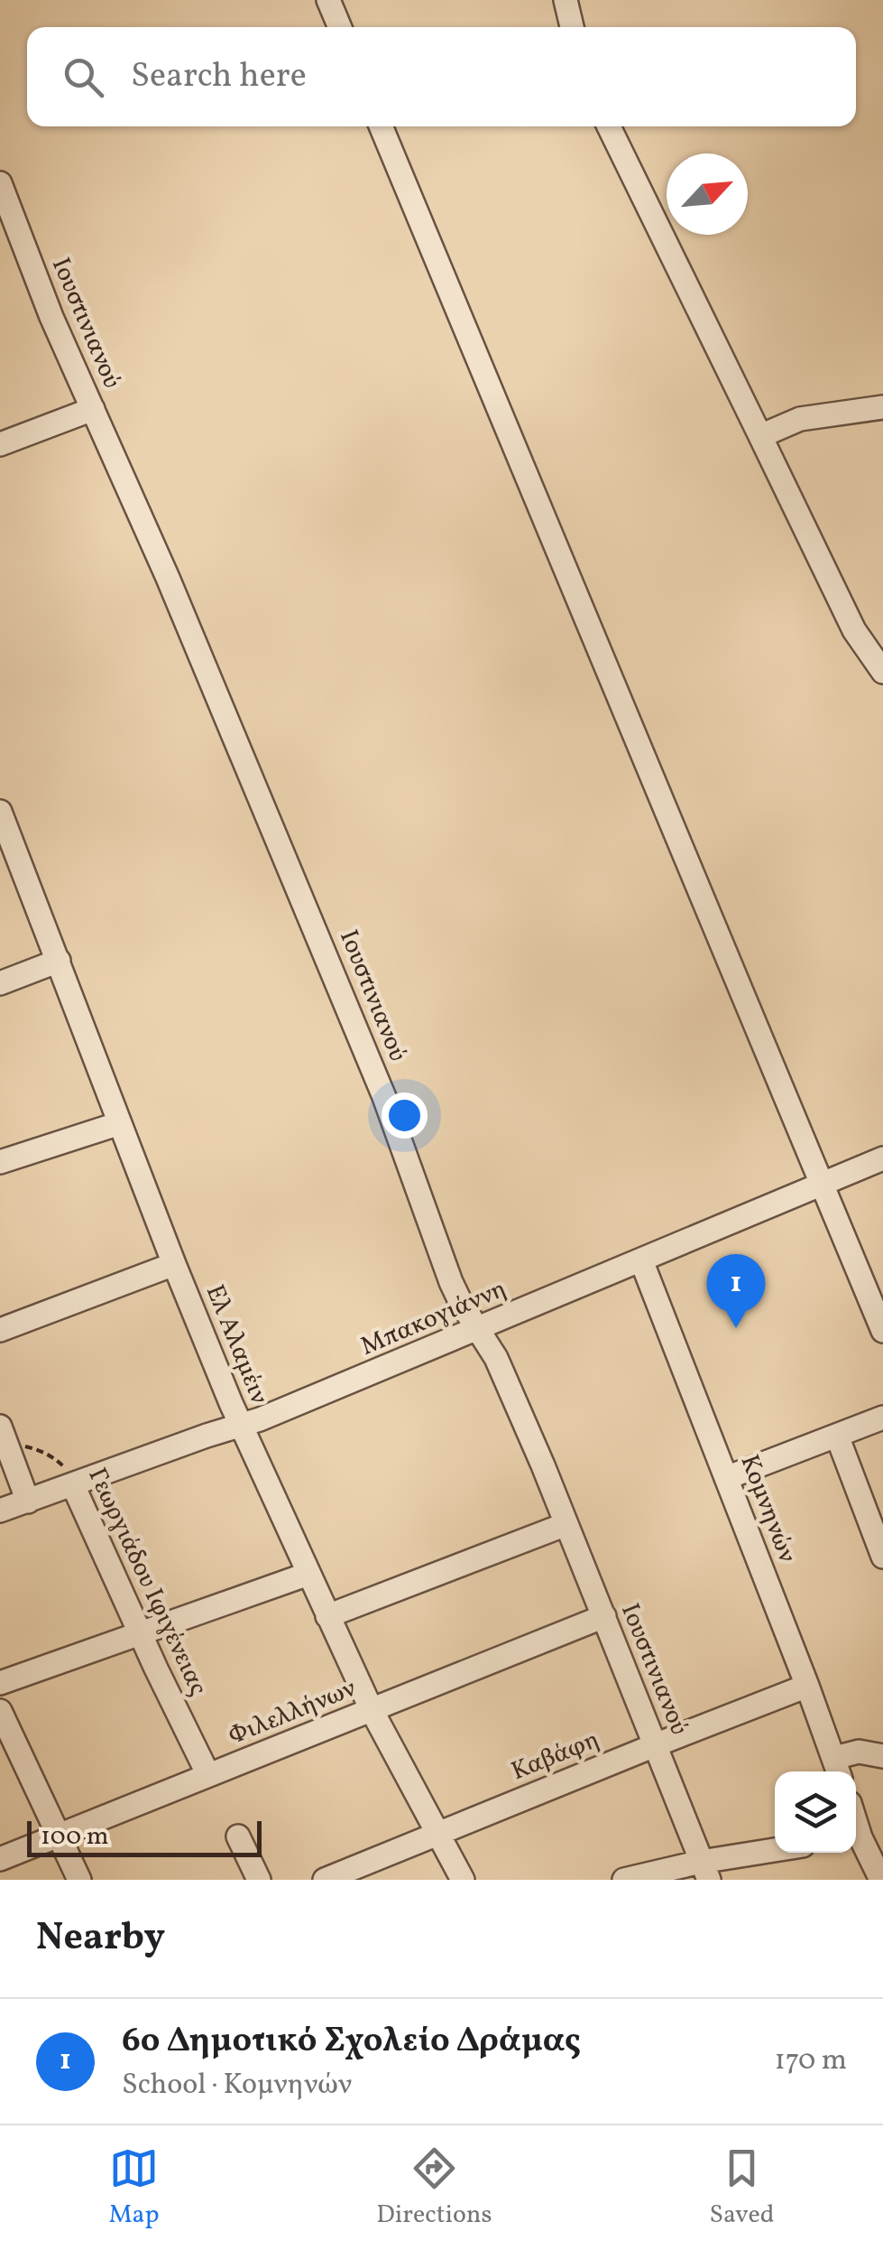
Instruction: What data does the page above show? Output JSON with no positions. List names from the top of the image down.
{
  "streets": {
    "street": [
      "Ιουστινιανού",
      "Μπακογιάννη",
      "Ελ Αλαμέιν",
      "Κομνηνών",
      "Γεωργιάδου Ιφιγένειας",
      "Φιλελλήνων",
      "Καβάφη"
    ]
  },
  "crossings": [
    ["Ιουστινιανού", "Μπακογιάννη"],
    ["Ιουστινιανού", "Φιλελλήνων"],
    ["Ιουστινιανού", "Καβάφη"],
    ["Μπακογιάννη", "Ελ Αλαμέιν"],
    ["Μπακογιάννη", "Κομνηνών"],
    ["Μπακογιάννη", "Γεωργιάδου Ιφιγένειας"],
    ["Ελ Αλαμέιν", "Φιλελλήνων"],
    ["Ελ Αλαμέιν", "Καβάφη"],
    ["Κομνηνών", "Καβάφη"],
    ["Γεωργιάδου Ιφιγένειας", "Φιλελλήνων"]
  ],
  "scale_bar": "100 m",
  "north": "top right",
  "page": {
    "search": "Search here",
    "pins": "1",
    "scale": "100 m",
    "heading": "Nearby",
    "list": [
      {
        "mark": "1",
        "name": "6o Δημοτικό Σχολείο Δράμας",
        "note": "School · Κομνηνών",
        "value": "170 m"
      }
    ],
    "nav": ["Map", "Directions", "Saved"]
  }
}
